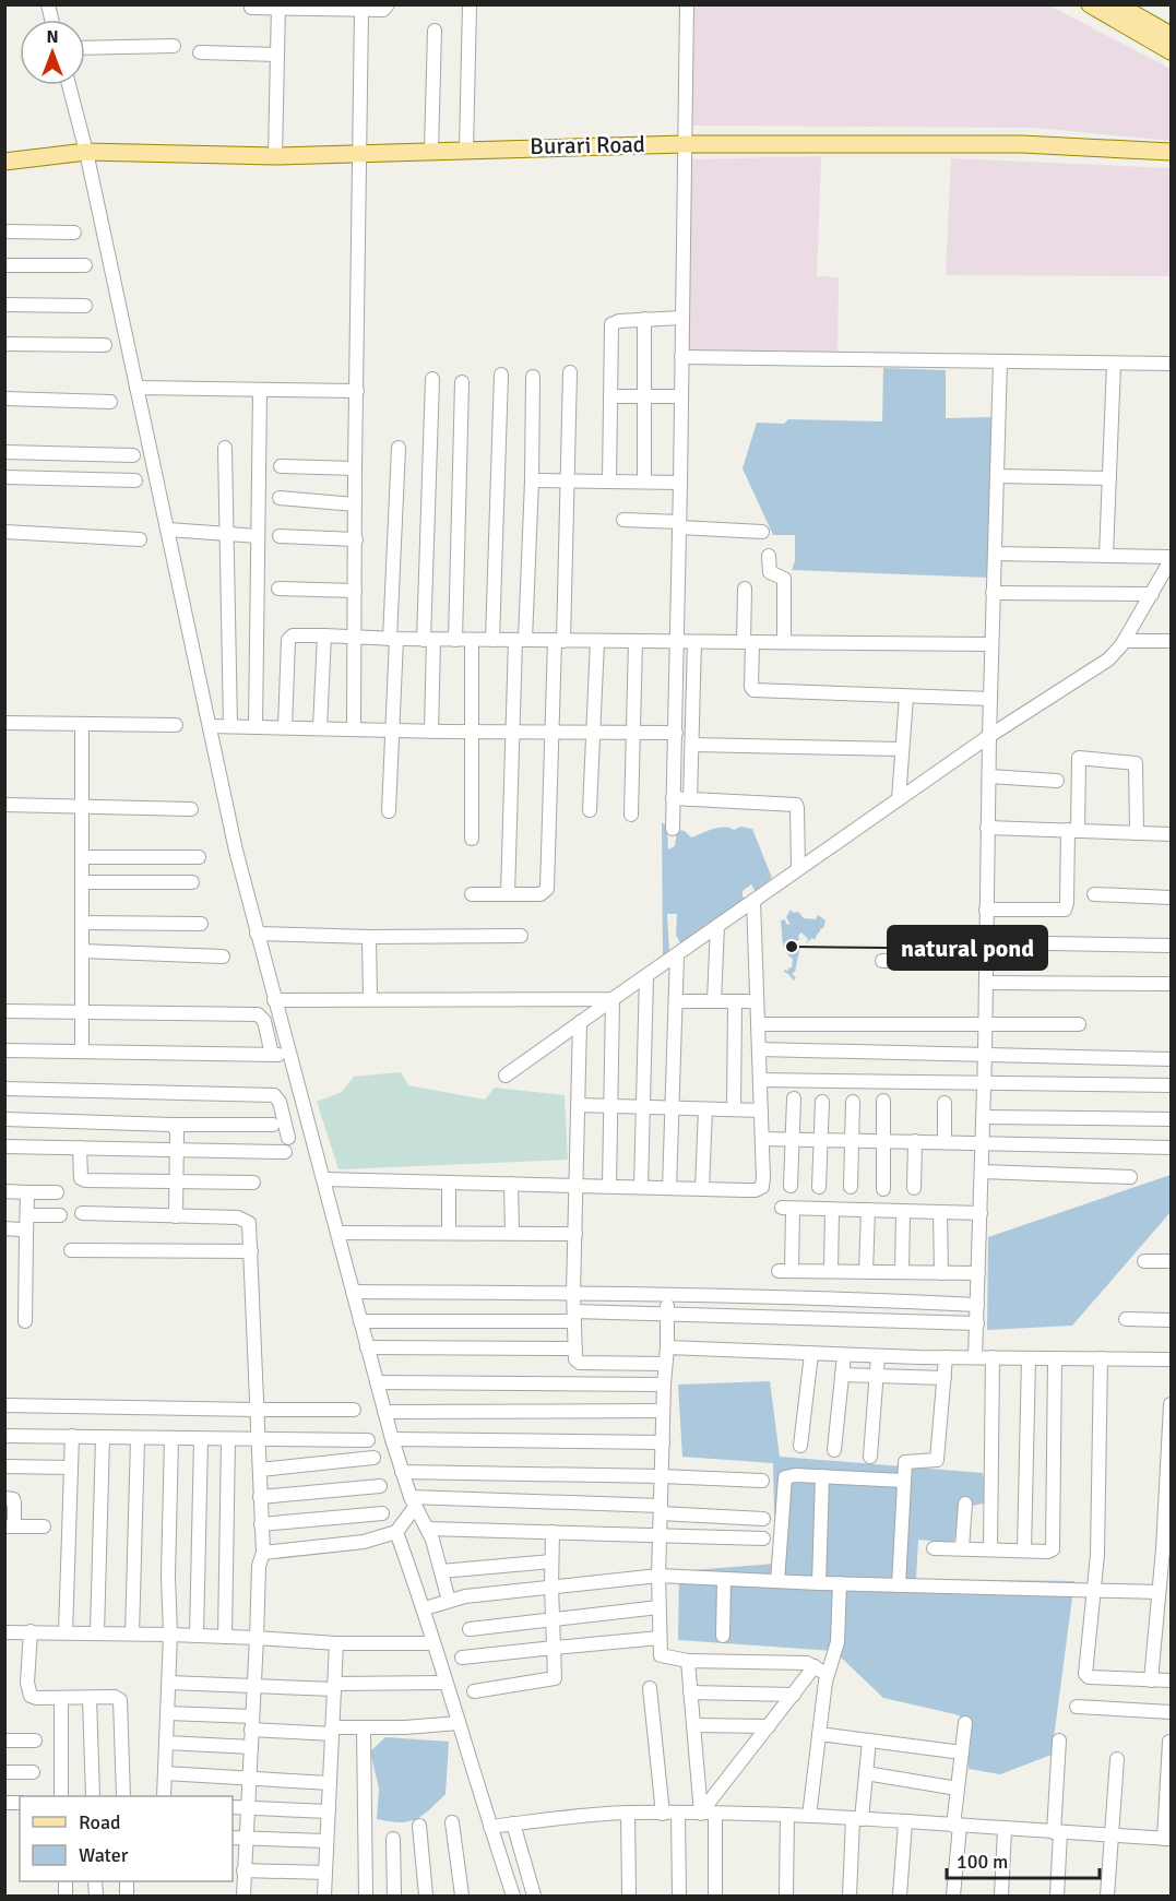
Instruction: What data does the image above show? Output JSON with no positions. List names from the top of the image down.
{
  "streets": {
    "main road": ["Burari Road"]
  },
  "places": ["natural pond"],
  "legend": ["Road", "Water"],
  "scale_bar": "100 m",
  "north": "top"
}
